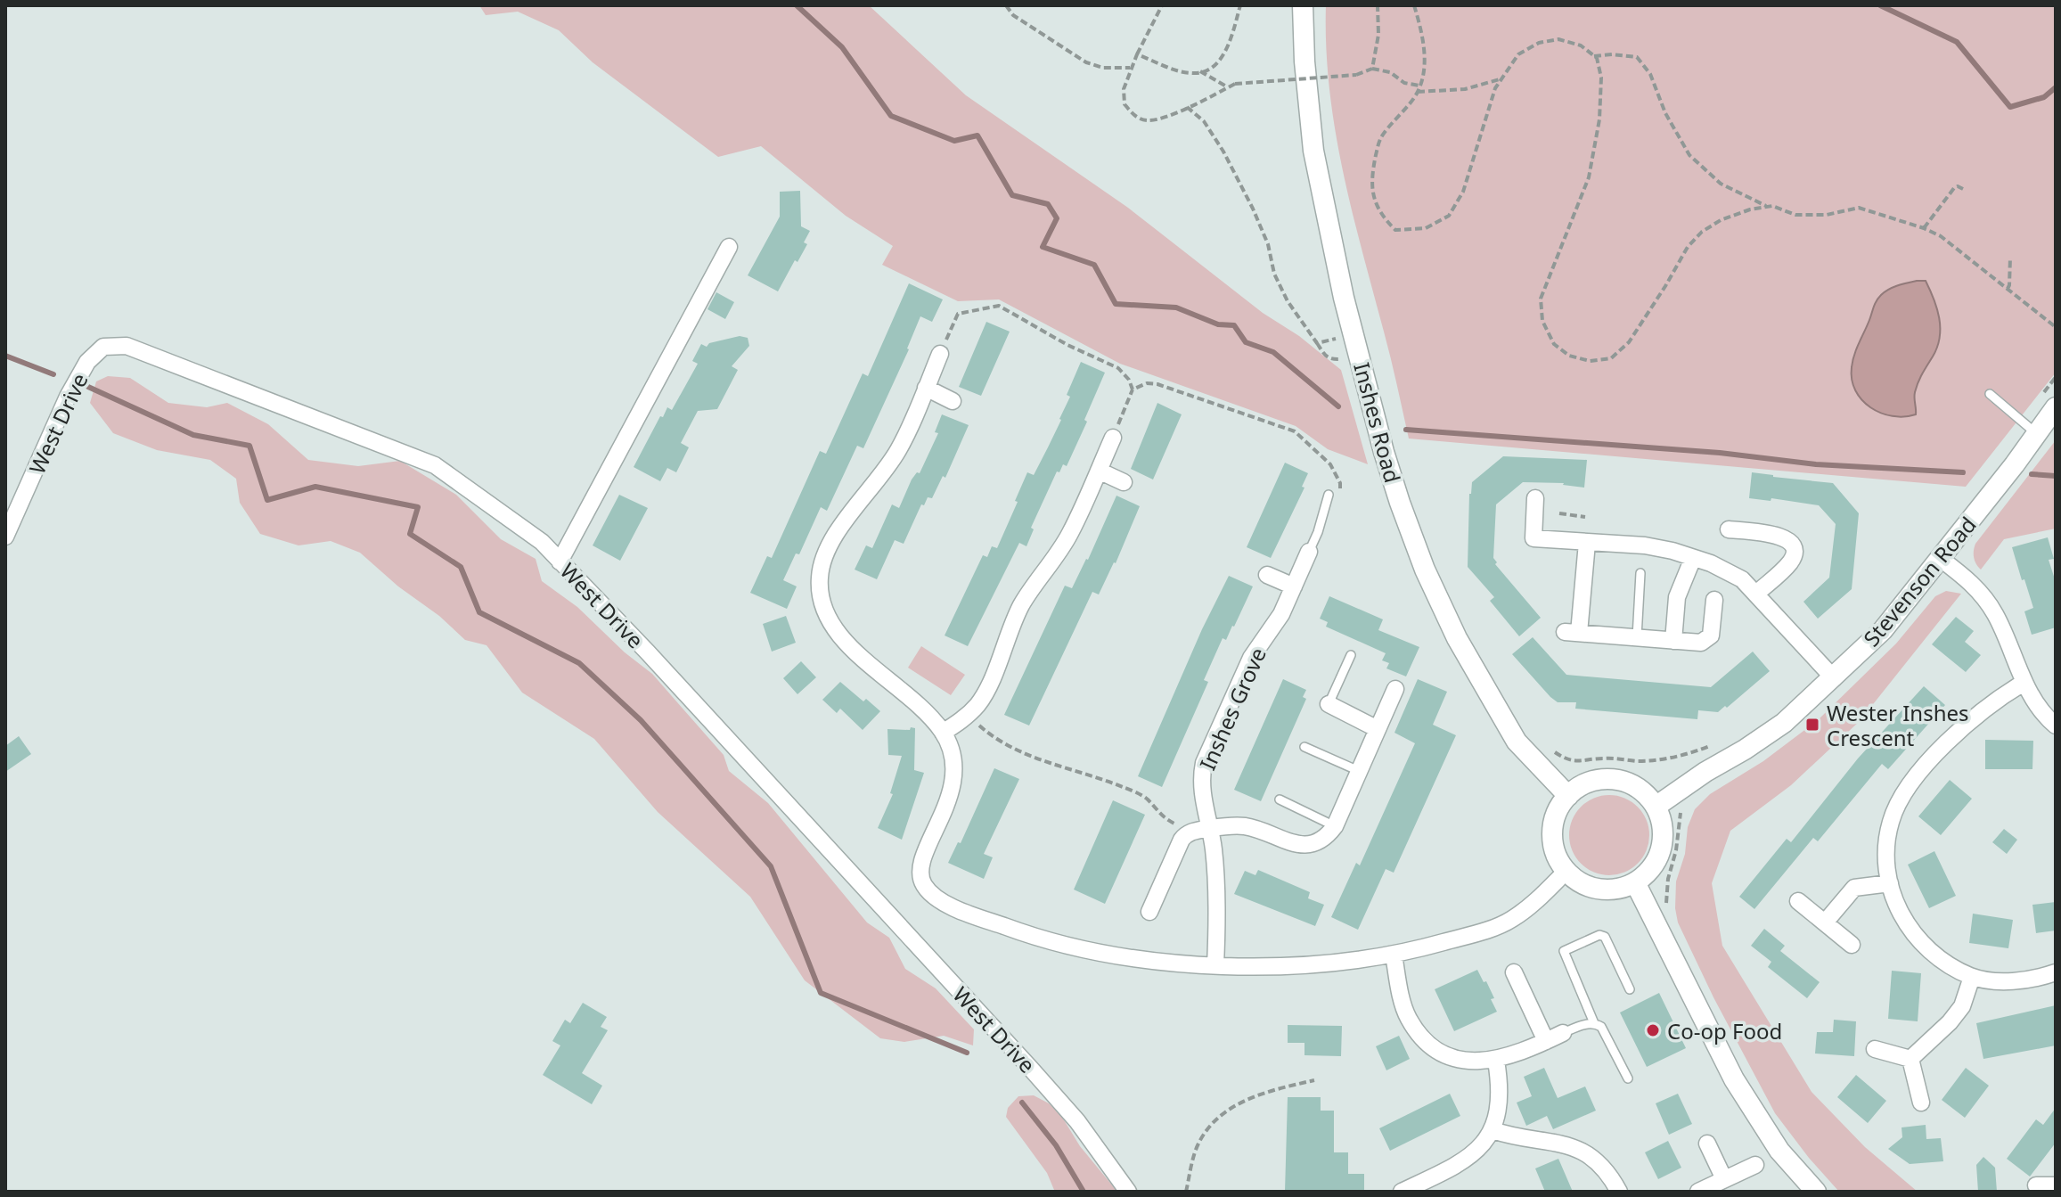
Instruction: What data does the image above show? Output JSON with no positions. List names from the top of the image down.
{
  "streets": {
    "street": [
      "Inshes Road",
      "West Drive",
      "Stevenson Road",
      "Inshes Grove"
    ]
  },
  "crossings": [
    ["Inshes Road", "Stevenson Road"]
  ],
  "places": {
    "transit": ["Wester Inshes Crescent"],
    "other": ["Co-op Food"]
  }
}
